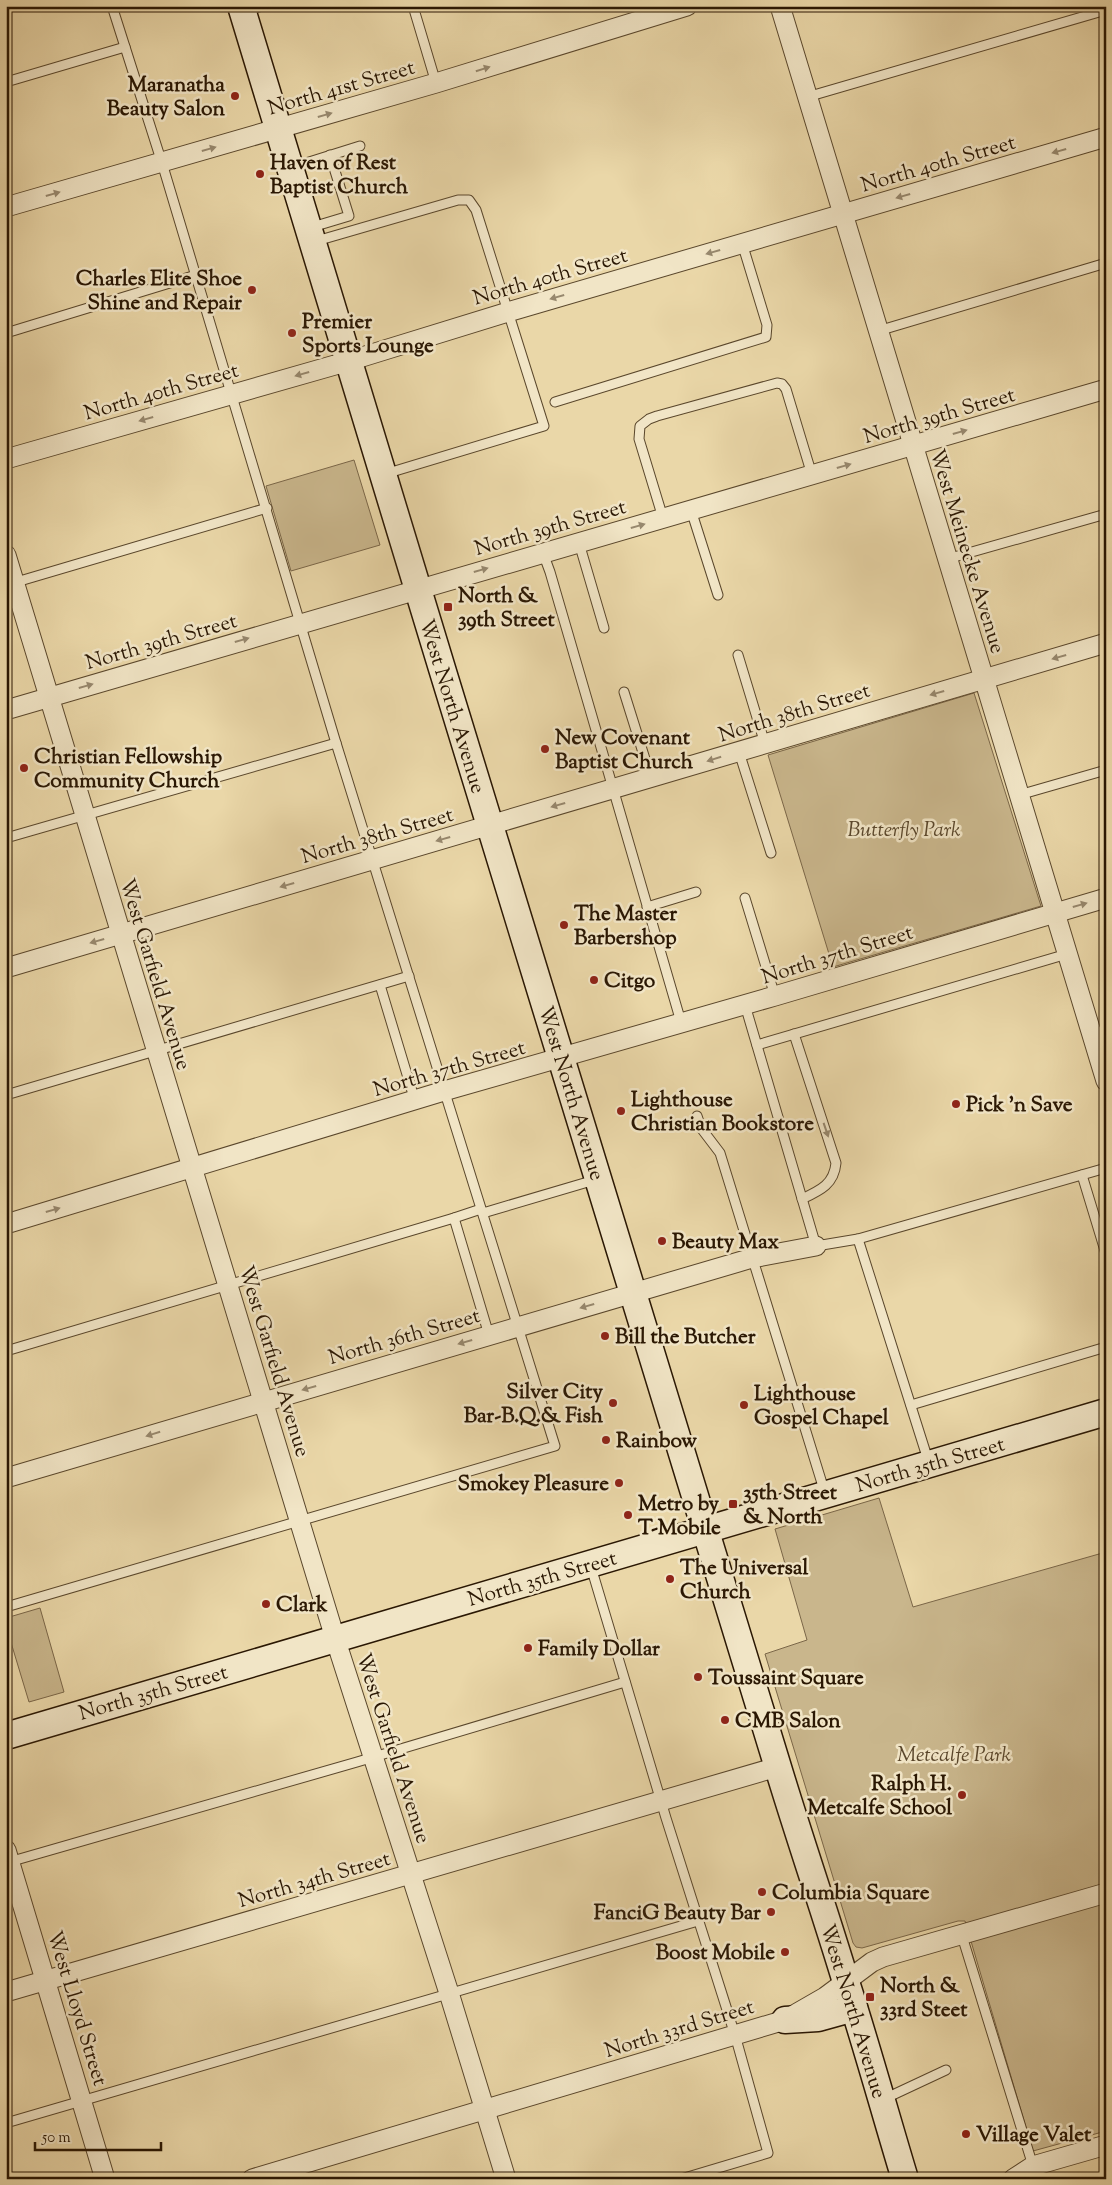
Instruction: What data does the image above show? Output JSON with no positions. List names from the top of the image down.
{
  "streets": {
    "main road": ["West North Avenue", "North 35th Street"],
    "street": [
      "North 41st Street",
      "North 40th Street",
      "North 39th Street",
      "West Meinecke Avenue",
      "North 38th Street",
      "North 37th Street",
      "West Garfield Avenue",
      "North 36th Street",
      "North 34th Street",
      "West Lloyd Street",
      "North 33rd Street"
    ]
  },
  "crossings": [
    ["North 41st Street", "West North Avenue"],
    ["North 40th Street", "West Meinecke Avenue"],
    ["North 40th Street", "West North Avenue"],
    ["North 39th Street", "West Meinecke Avenue"],
    ["North 39th Street", "West North Avenue"],
    ["North 39th Street", "West Garfield Avenue"],
    ["West Meinecke Avenue", "North 38th Street"],
    ["West Meinecke Avenue", "North 37th Street"],
    ["West North Avenue", "North 38th Street"],
    ["West North Avenue", "North 37th Street"],
    ["West North Avenue", "North 36th Street"],
    ["West North Avenue", "North 35th Street"],
    ["West North Avenue", "North 34th Street"],
    ["West North Avenue", "North 33rd Street"],
    ["North 38th Street", "West Garfield Avenue"],
    ["North 37th Street", "West Garfield Avenue"],
    ["West Garfield Avenue", "North 36th Street"],
    ["West Garfield Avenue", "North 35th Street"],
    ["West Garfield Avenue", "North 34th Street"],
    ["West Garfield Avenue", "North 33rd Street"],
    ["North 34th Street", "West Lloyd Street"]
  ],
  "one_way": [
    "North 41st Street",
    "North 40th Street",
    "North 39th Street",
    "North 38th Street",
    "North 36th Street"
  ],
  "parks": ["Butterfly Park", "Metcalfe Park"],
  "places": {
    "other": [
      "Maranatha Beauty Salon",
      "Haven of Rest Baptist Church",
      "Charles Elite Shoe Shine and Repair",
      "Premier Sports Lounge",
      "New Covenant Baptist Church",
      "Christian Fellowship Community Church",
      "The Master Barbershop",
      "Citgo",
      "Pick 'n Save",
      "Lighthouse Christian Bookstore",
      "Beauty Max",
      "Bill the Butcher",
      "Silver City Bar-B.Q.& Fish",
      "Lighthouse Gospel Chapel",
      "Rainbow",
      "Smokey Pleasure",
      "Metro by T-Mobile",
      "The Universal Church",
      "Clark",
      "Family Dollar",
      "Toussaint Square",
      "CMB Salon",
      "Ralph H. Metcalfe School",
      "Columbia Square",
      "FanciG Beauty Bar",
      "Boost Mobile",
      "Village Valet"
    ],
    "transit": ["North & 39th Street", "35th Street & North", "North & 33rd Steet"]
  },
  "scale_bar": "50 m"
}
